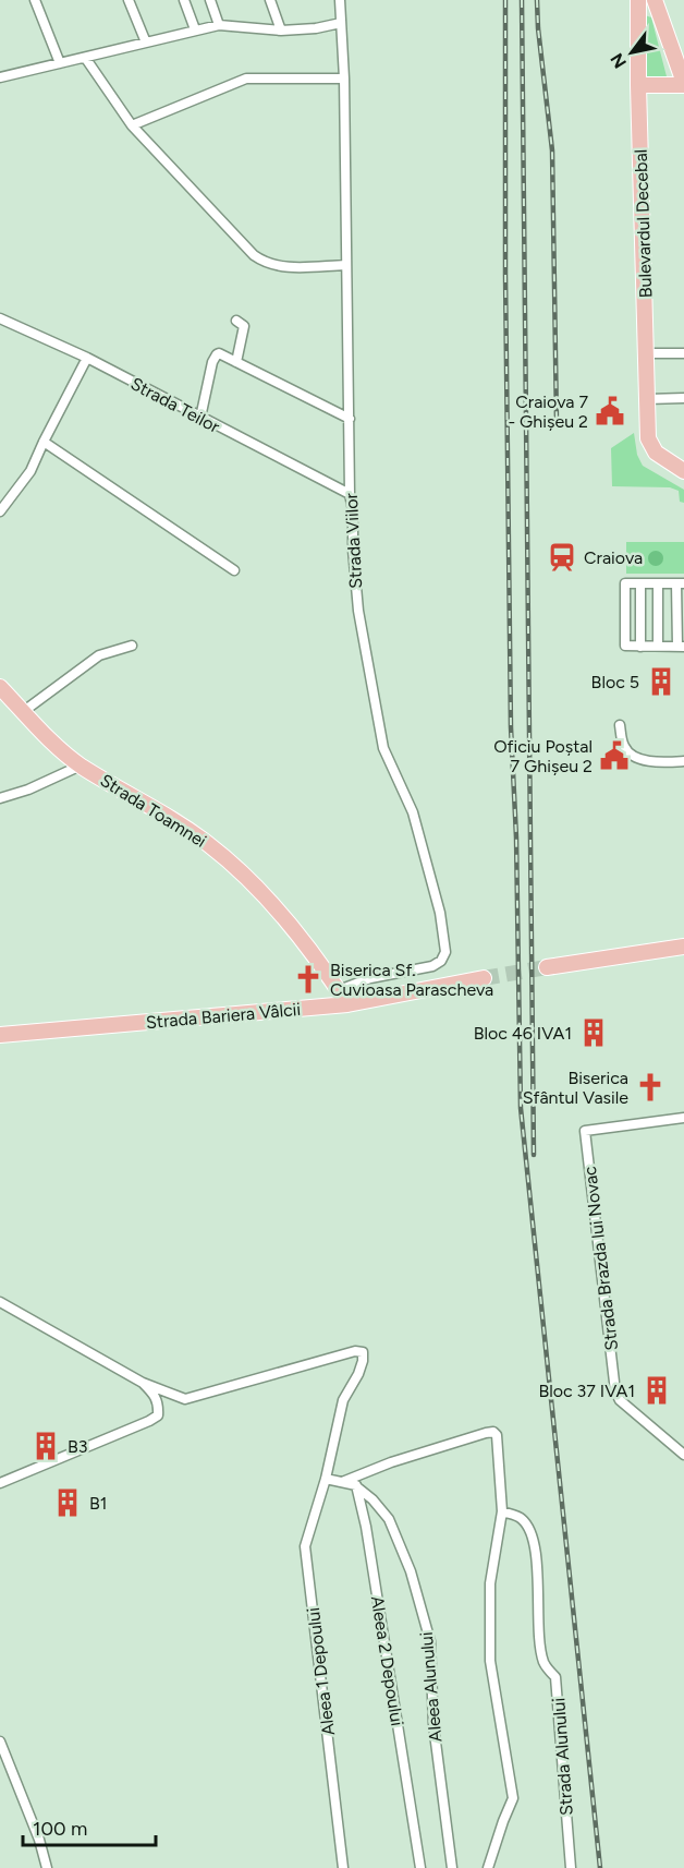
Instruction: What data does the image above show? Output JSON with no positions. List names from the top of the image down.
{
  "streets": {
    "main road": ["Bulevardul Decebal", "Strada Toamnei", "Strada Bariera Vâlcii"],
    "street": [
      "Strada Teilor",
      "Strada Viilor",
      "Strada Brazda lui Novac",
      "Aleea 2 Depoului",
      "Aleea 1 Depoului",
      "Aleea Alunului",
      "Strada Alunului"
    ]
  },
  "crossings": [
    ["Strada Teilor", "Strada Viilor"],
    ["Strada Viilor", "Strada Toamnei"],
    ["Strada Toamnei", "Strada Bariera Vâlcii"],
    ["Aleea 2 Depoului", "Aleea Alunului"]
  ],
  "places": {
    "public building": ["Craiova 7 - Ghișeu 2", "Oficiu Poștal 7 Ghișeu 2"],
    "station": ["Craiova"],
    "building": [
      "Bloc 5",
      "Bloc 46 IVA1",
      "Bloc 37 IVA1",
      "B3",
      "B1"
    ],
    "church": ["Biserica Sf. Cuvioasa Parascheva", "Biserica Sfântul Vasile"]
  },
  "scale_bar": "100 m",
  "north": "bottom left"
}
